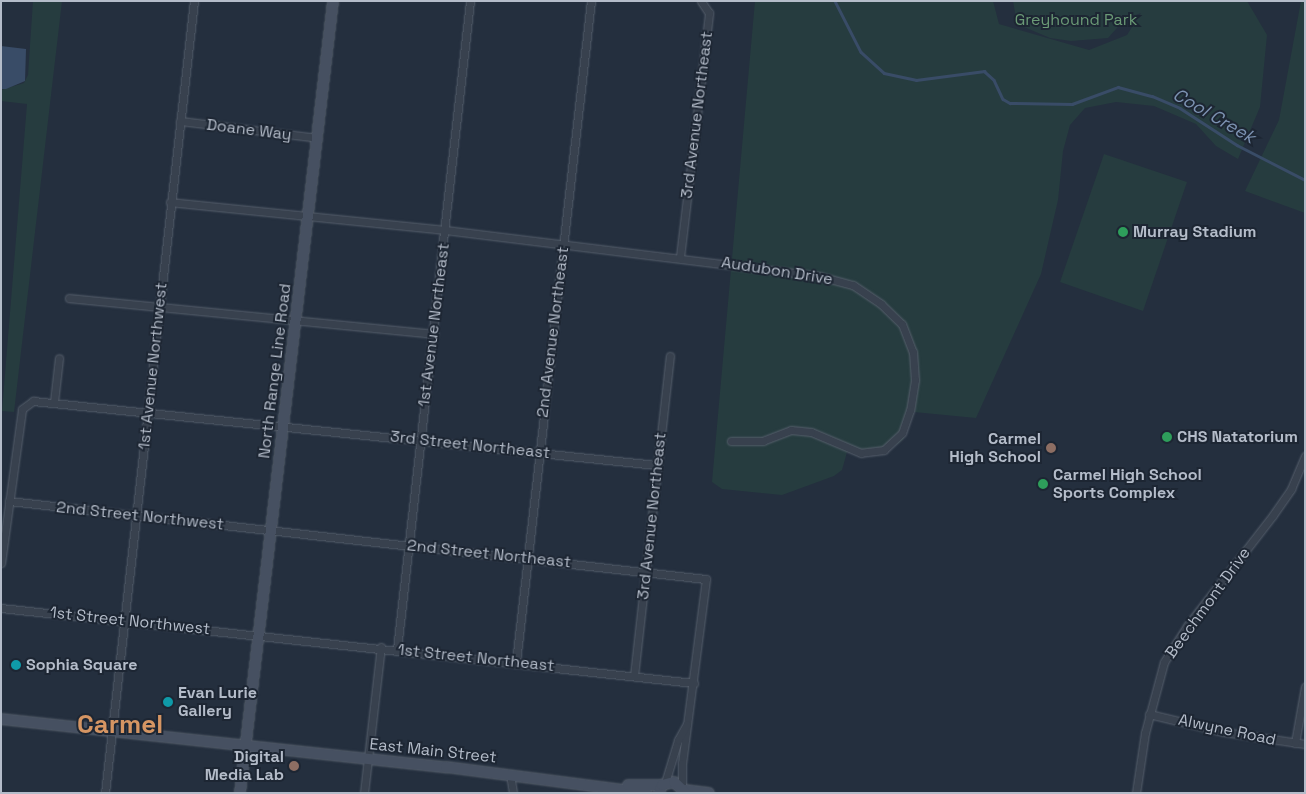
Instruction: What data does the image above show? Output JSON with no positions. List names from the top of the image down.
{
  "streets": {
    "main road": ["North Range Line Road", "East Main Street"],
    "street": [
      "3rd Avenue Northeast",
      "Doane Way",
      "Audubon Drive",
      "1st Avenue Northeast",
      "2nd Avenue Northeast",
      "1st Avenue Northwest",
      "3rd Street Northeast",
      "2nd Street Northwest",
      "2nd Street Northeast",
      "Beechmont Drive",
      "1st Street Northwest",
      "1st Street Northeast",
      "Alwyne Road"
    ]
  },
  "crossings": [
    ["3rd Avenue Northeast", "Audubon Drive"],
    ["3rd Avenue Northeast", "3rd Street Northeast"],
    ["3rd Avenue Northeast", "2nd Street Northeast"],
    ["3rd Avenue Northeast", "1st Street Northeast"],
    ["Doane Way", "1st Avenue Northwest"],
    ["Doane Way", "North Range Line Road"],
    ["Audubon Drive", "1st Avenue Northeast"],
    ["Audubon Drive", "2nd Avenue Northeast"],
    ["Audubon Drive", "1st Avenue Northwest"],
    ["Audubon Drive", "North Range Line Road"],
    ["1st Avenue Northeast", "3rd Street Northeast"],
    ["1st Avenue Northeast", "2nd Street Northeast"],
    ["1st Avenue Northeast", "1st Street Northeast"],
    ["2nd Avenue Northeast", "3rd Street Northeast"],
    ["2nd Avenue Northeast", "2nd Street Northeast"],
    ["2nd Avenue Northeast", "1st Street Northeast"],
    ["1st Avenue Northwest", "3rd Street Northeast"],
    ["1st Avenue Northwest", "2nd Street Northwest"],
    ["1st Avenue Northwest", "1st Street Northwest"],
    ["1st Avenue Northwest", "East Main Street"],
    ["North Range Line Road", "3rd Street Northeast"],
    ["North Range Line Road", "2nd Street Northwest"],
    ["North Range Line Road", "2nd Street Northeast"],
    ["North Range Line Road", "1st Street Northwest"],
    ["North Range Line Road", "1st Street Northeast"],
    ["North Range Line Road", "East Main Street"],
    ["3rd Street Northeast", "2nd Street Northwest"],
    ["2nd Street Northwest", "2nd Street Northeast"],
    ["2nd Street Northeast", "1st Street Northeast"],
    ["Beechmont Drive", "Alwyne Road"],
    ["1st Street Northwest", "1st Street Northeast"]
  ],
  "districts": ["Carmel"],
  "water": ["Cool Creek"],
  "parks": ["Greyhound Park"],
  "places": [
    "Murray Stadium",
    "CHS Natatorium",
    "Carmel High School",
    "Carmel High School Sports Complex",
    "Sophia Square",
    "Evan Lurie Gallery",
    "Digital Media Lab"
  ]
}
